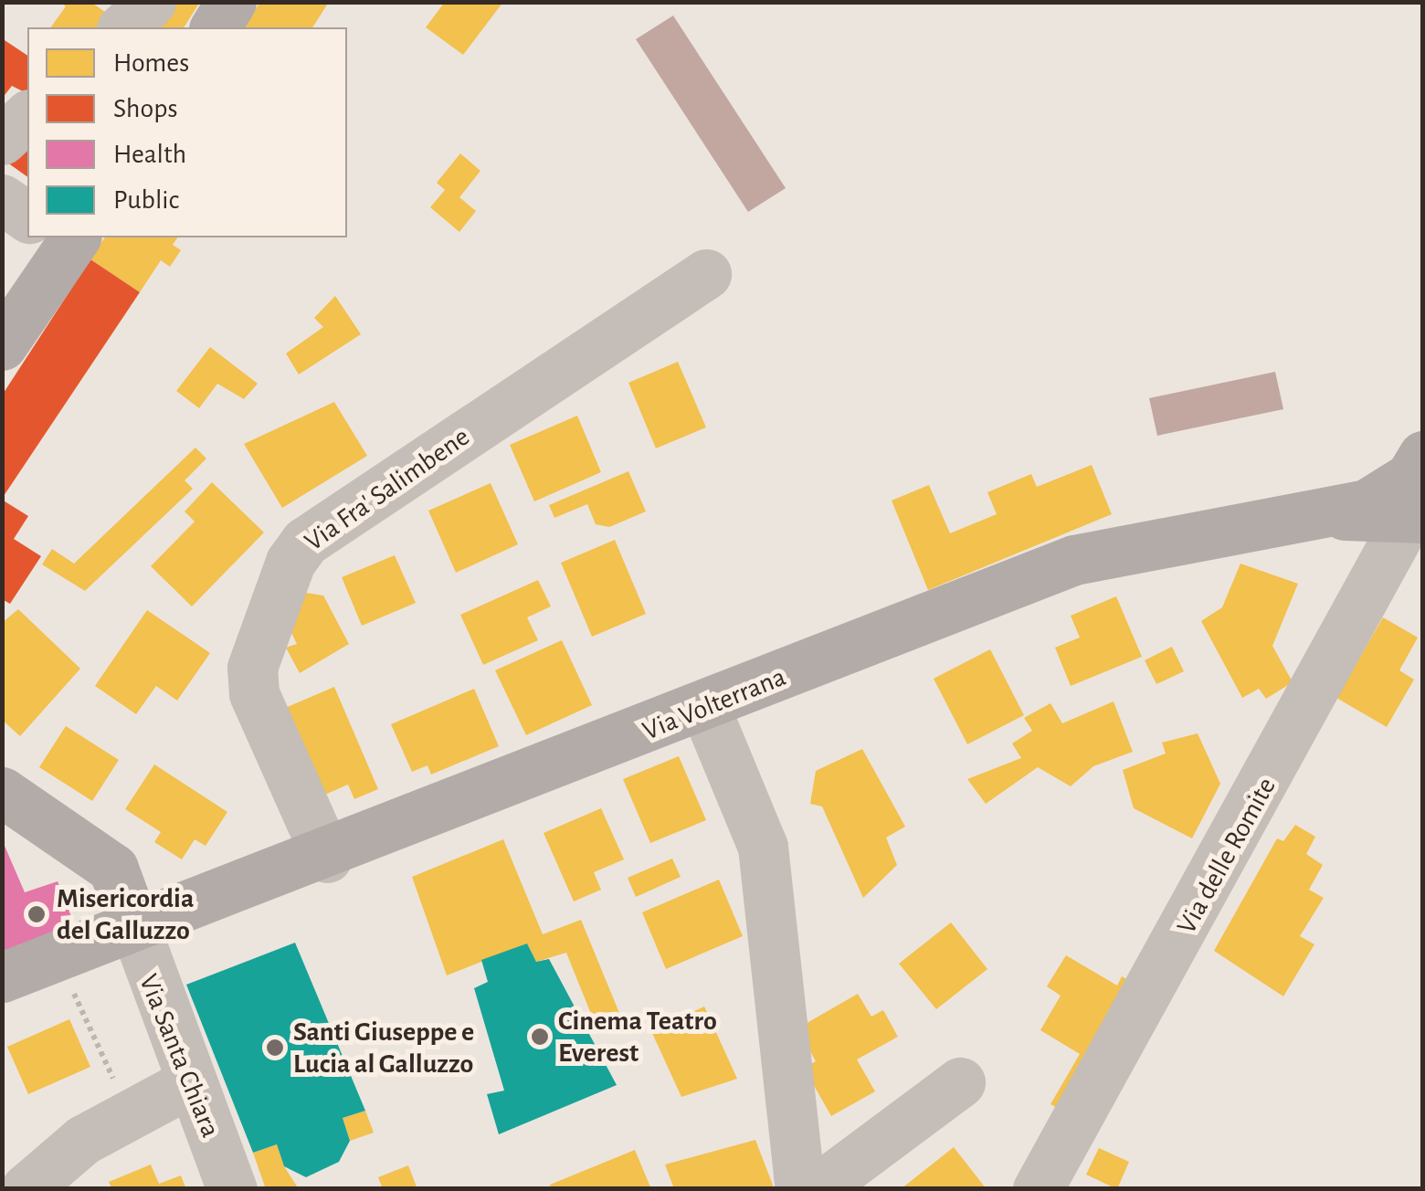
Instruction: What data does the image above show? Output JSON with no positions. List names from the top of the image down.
{
  "streets": {
    "main road": ["Via Volterrana"],
    "street": ["Via Fra' Salimbene", "Via delle Romite", "Via Santa Chiara"]
  },
  "crossings": [
    ["Via Fra' Salimbene", "Via Volterrana"],
    ["Via Volterrana", "Via Santa Chiara"]
  ],
  "places": ["Misericordia del Galluzzo", "Cinema Teatro Everest", "Santi Giuseppe e Lucia al Galluzzo"],
  "legend": [
    "Homes",
    "Shops",
    "Health",
    "Public"
  ]
}
